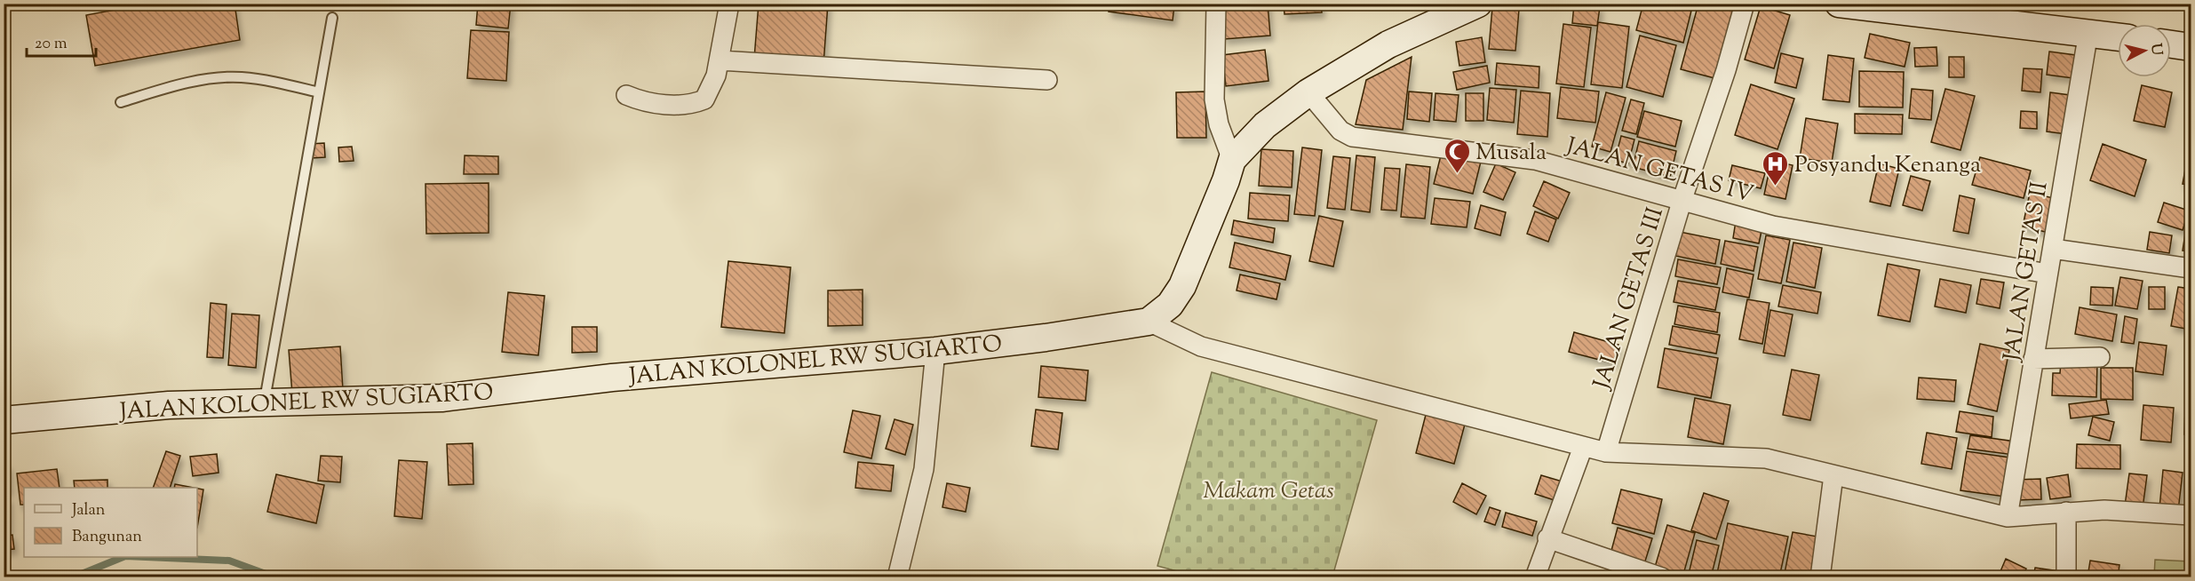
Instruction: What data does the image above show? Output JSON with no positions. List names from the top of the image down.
{
  "streets": {
    "main road": ["JALAN KOLONEL RW SUGIARTO"],
    "street": ["JALAN GETAS IV", "JALAN GETAS II", "JALAN GETAS III"]
  },
  "crossings": [
    ["JALAN GETAS IV", "JALAN GETAS II"],
    ["JALAN GETAS IV", "JALAN GETAS III"],
    ["JALAN GETAS IV", "JALAN KOLONEL RW SUGIARTO"]
  ],
  "parks": ["Makam Getas"],
  "places": {
    "mosque": ["Musala"],
    "hospital": ["Posyandu Kenanga"]
  },
  "legend": ["Jalan", "Bangunan"],
  "scale_bar": "20 m",
  "north": "right"
}
